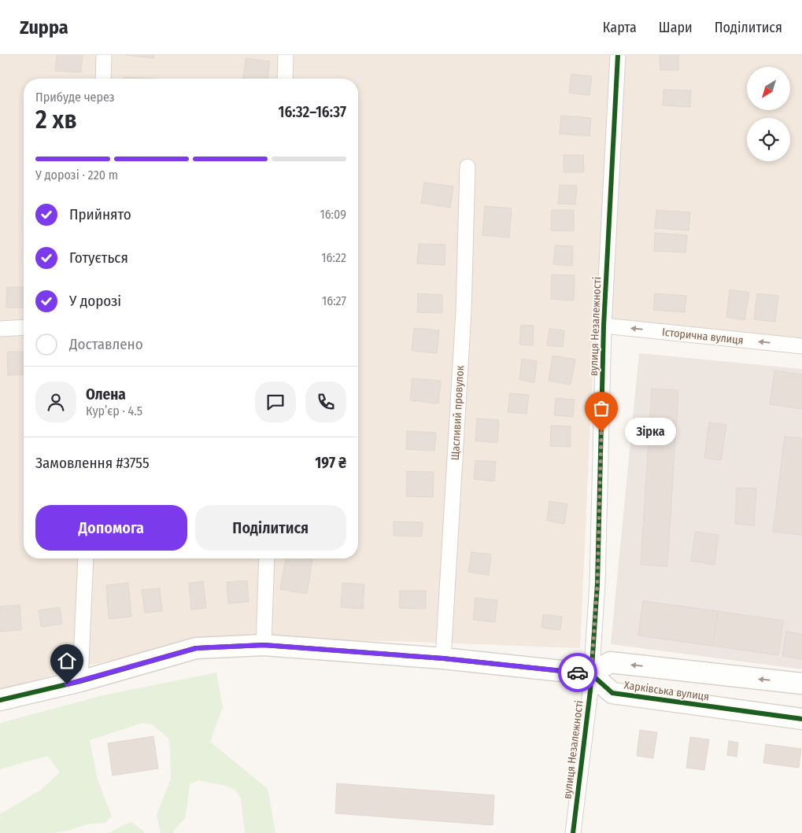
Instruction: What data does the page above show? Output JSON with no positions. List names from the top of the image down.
{
  "streets": {
    "street": [
      "вулиця Незалежності",
      "Історична вулиця",
      "Щасливий провулок",
      "Харківська вулиця"
    ]
  },
  "crossings": [
    ["вулиця Незалежності", "Історична вулиця"],
    ["вулиця Незалежності", "Харківська вулиця"]
  ],
  "one_way": ["Історична вулиця"],
  "places": ["Зірка"],
  "north": "bottom left",
  "page": {
    "header": "Zuppa",
    "nav": ["Карта", "Шари", "Поділитися"],
    "heading": ["2 хв", "Прибуде через", "16:32–16:37"],
    "panel": [
      "Олена",
      "Кур’єр · 4.5",
      "Замовлення #3755",
      "197 ₴"
    ],
    "bar": "У дорозі · 220 m",
    "list": [
      ["Прийнято", "16:09"],
      ["Готується", "16:22"],
      ["У дорозі", "16:27"],
      "Доставлено"
    ],
    "bubble": "Зірка",
    "buttons": ["Допомога", "Поділитися"]
  }
}
